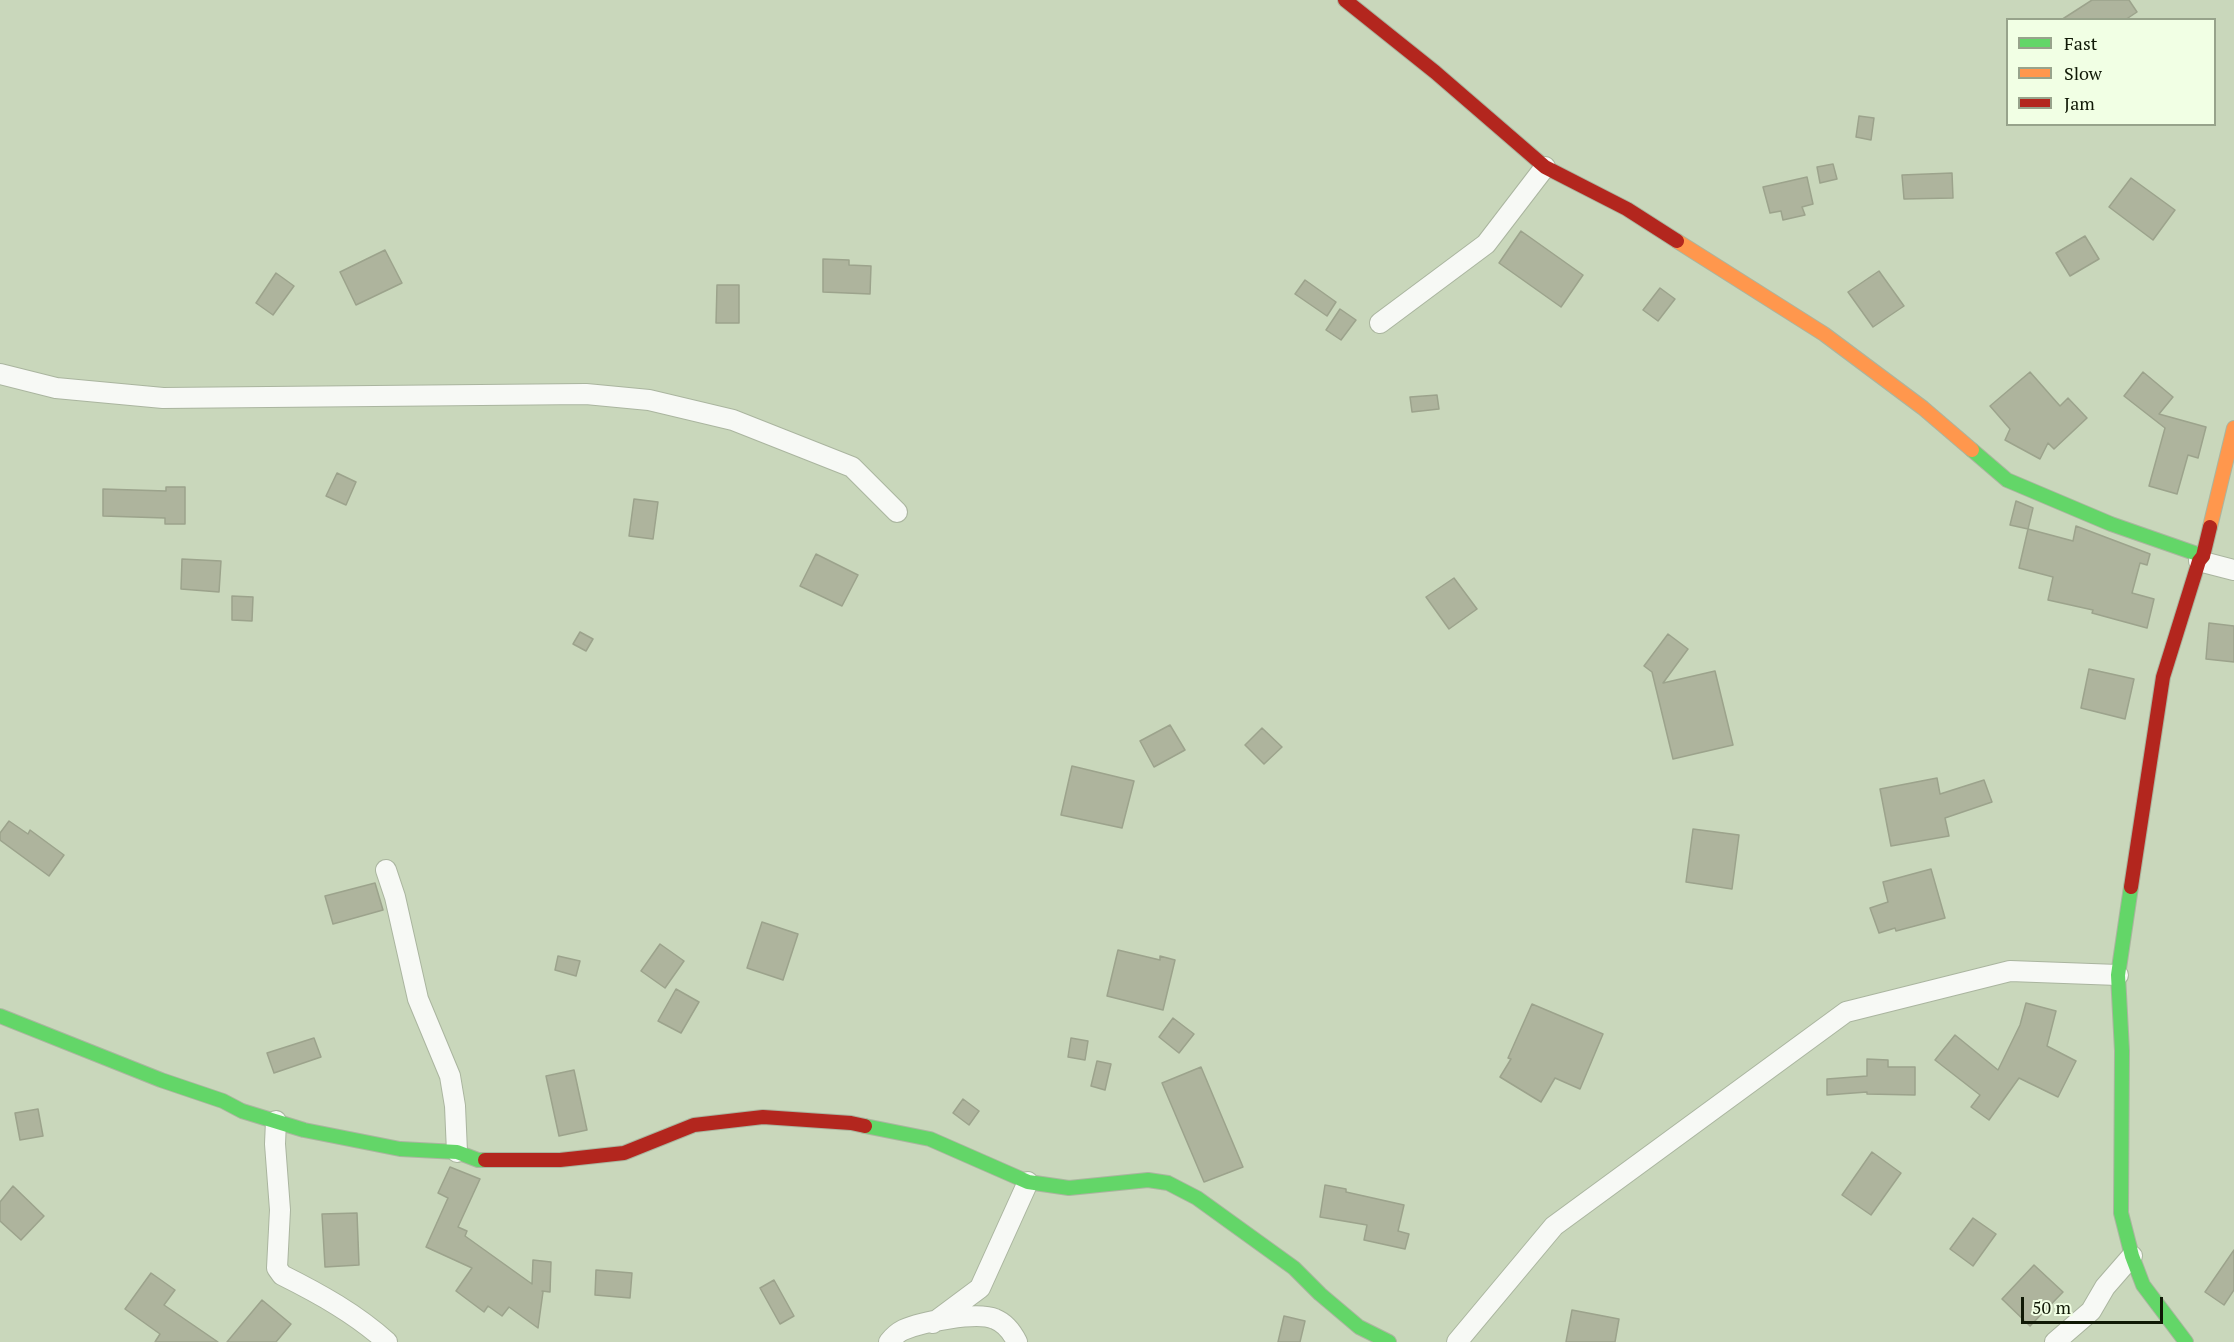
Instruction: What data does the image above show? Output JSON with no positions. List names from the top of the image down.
{
  "legend": ["Fast", "Slow", "Jam"],
  "scale_bar": "50 m"
}
